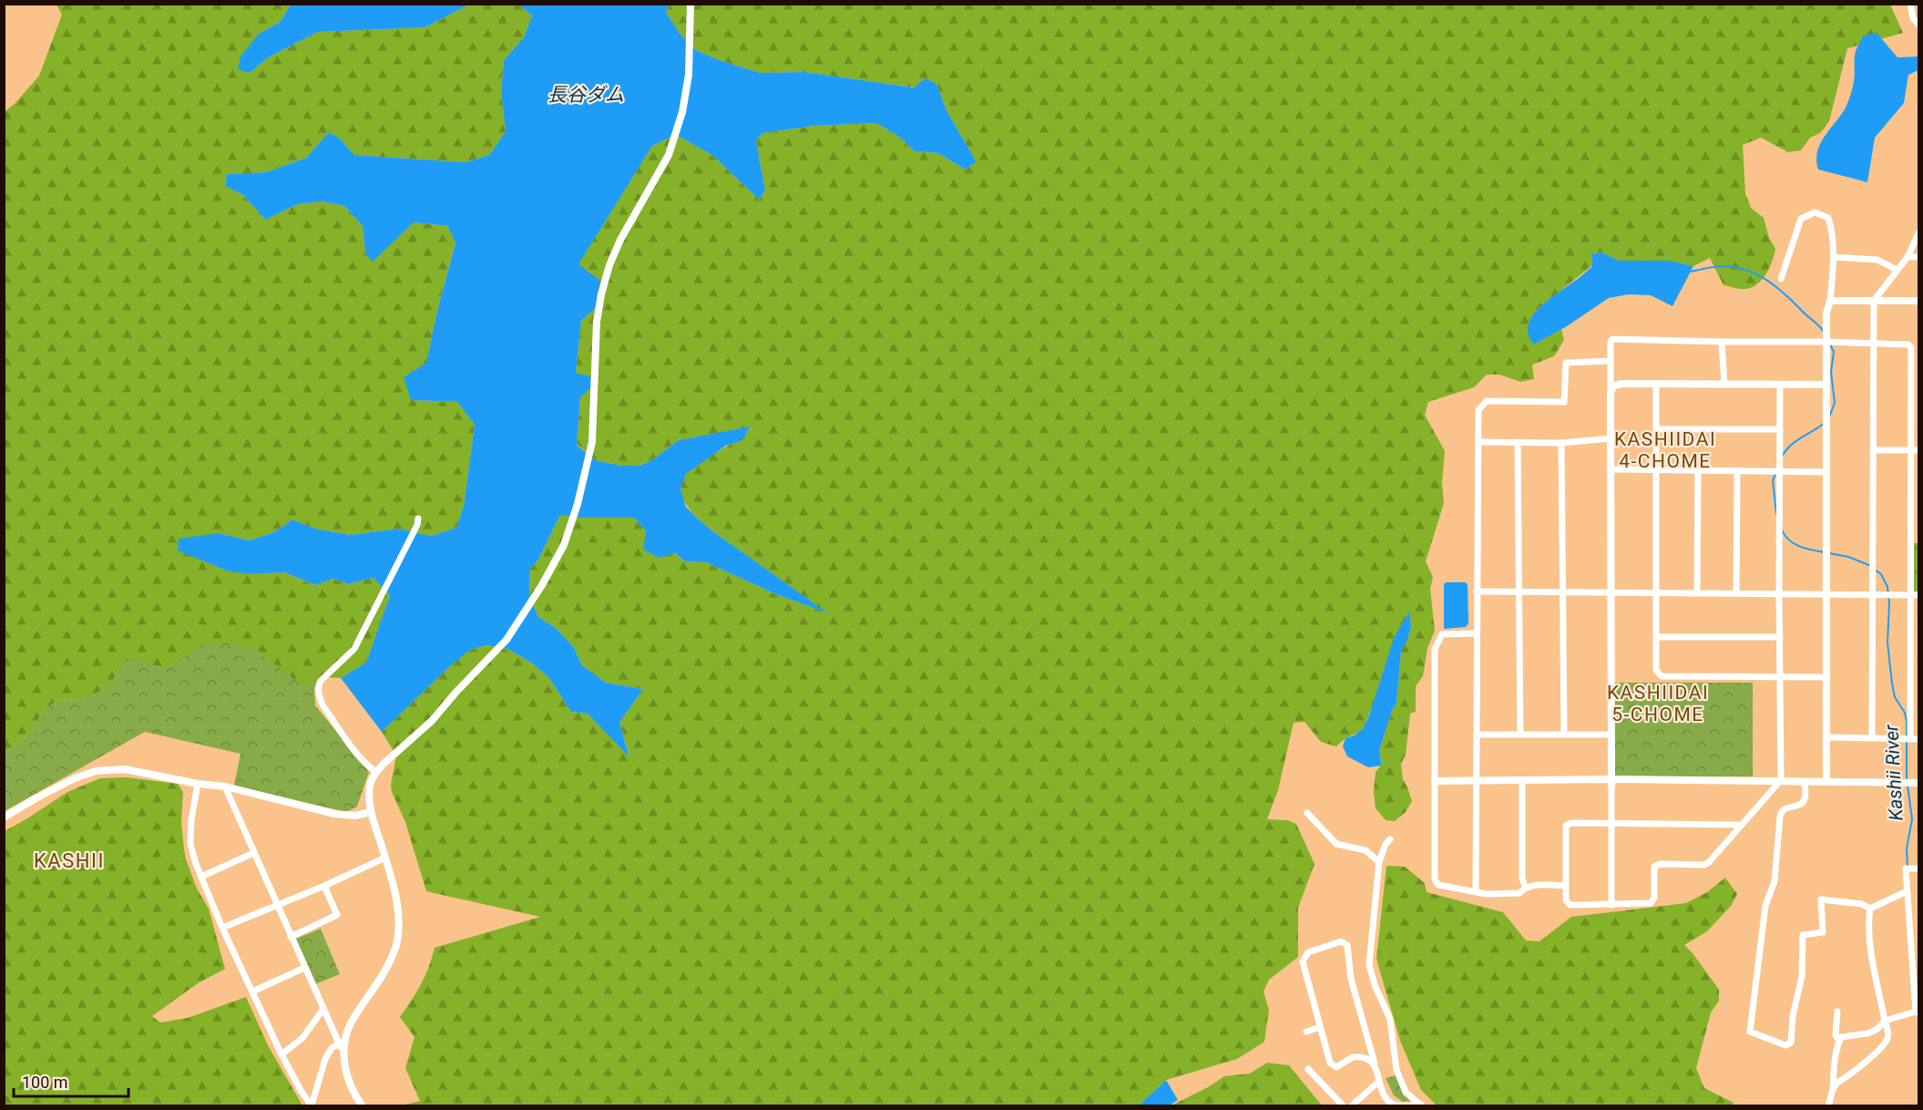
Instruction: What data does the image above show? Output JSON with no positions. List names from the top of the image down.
{
  "districts": ["KASHIIDAI 4-CHOME", "KASHIIDAI 5-CHOME", "KASHII"],
  "water": ["長谷ダム", "Kashii River"],
  "scale_bar": "100 m"
}
